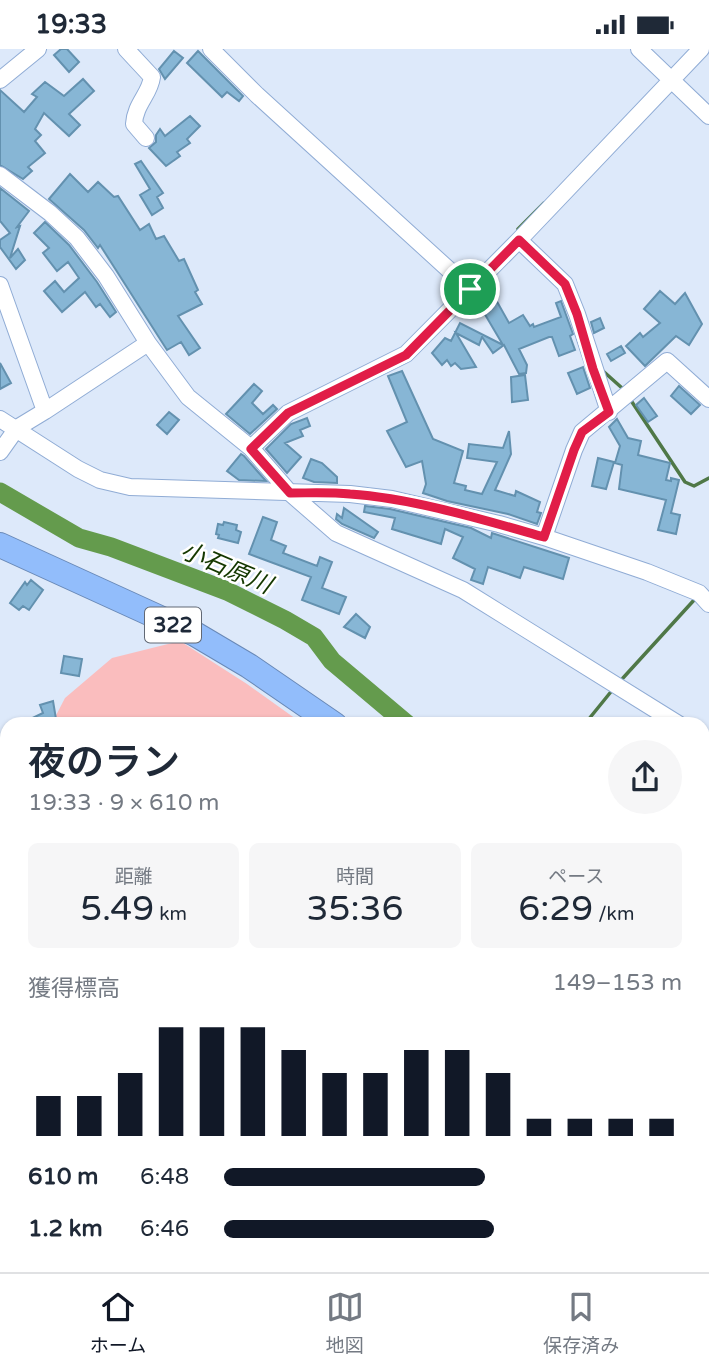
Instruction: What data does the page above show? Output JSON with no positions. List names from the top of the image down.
{
  "streets": {
    "highway": ["322"]
  },
  "water": ["小石原川"],
  "page": {
    "status": "19:33",
    "heading": ["夜のラン", "19:33 · 9 × 610 m"],
    "stats": [
      ["距離", "5.49 km"],
      ["時間", "35:36"],
      ["ペース", "6:29 /km"]
    ],
    "chart": ["獲得標高", "149–153 m"],
    "list": [
      {
        "name": "610 m",
        "note": "6:48"
      },
      {
        "name": "1.2 km",
        "note": "6:46"
      }
    ],
    "tabs": ["ホーム", "地図", "保存済み"]
  }
}
